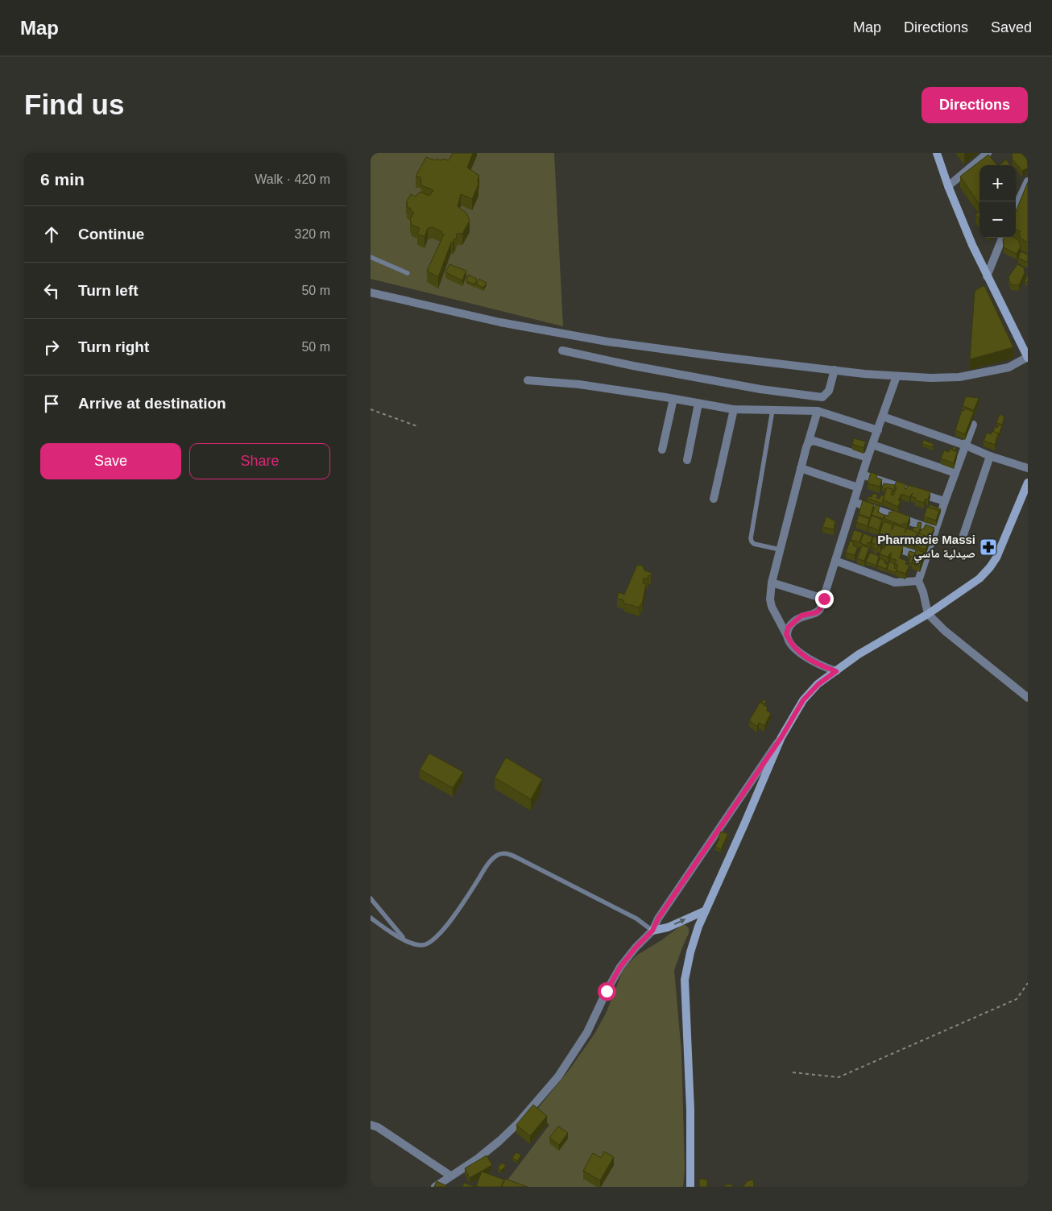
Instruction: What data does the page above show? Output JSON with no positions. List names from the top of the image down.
{
  "places": {
    "pharmacy": ["Pharmacie Massi صيدلية ماسي"]
  },
  "page": {
    "header": "Map",
    "nav": ["Map", "Directions", "Saved"],
    "buttons": [
      "Directions",
      ["Save", "Share"]
    ],
    "title": "Find us",
    "heading": ["6 min", "Walk · 420 m"],
    "map_buttons": ["+", "−"],
    "list": [
      ["Continue", "320 m"],
      ["Turn left", "50 m"],
      ["Turn right", "50 m"],
      "Arrive at destination"
    ]
  }
}
